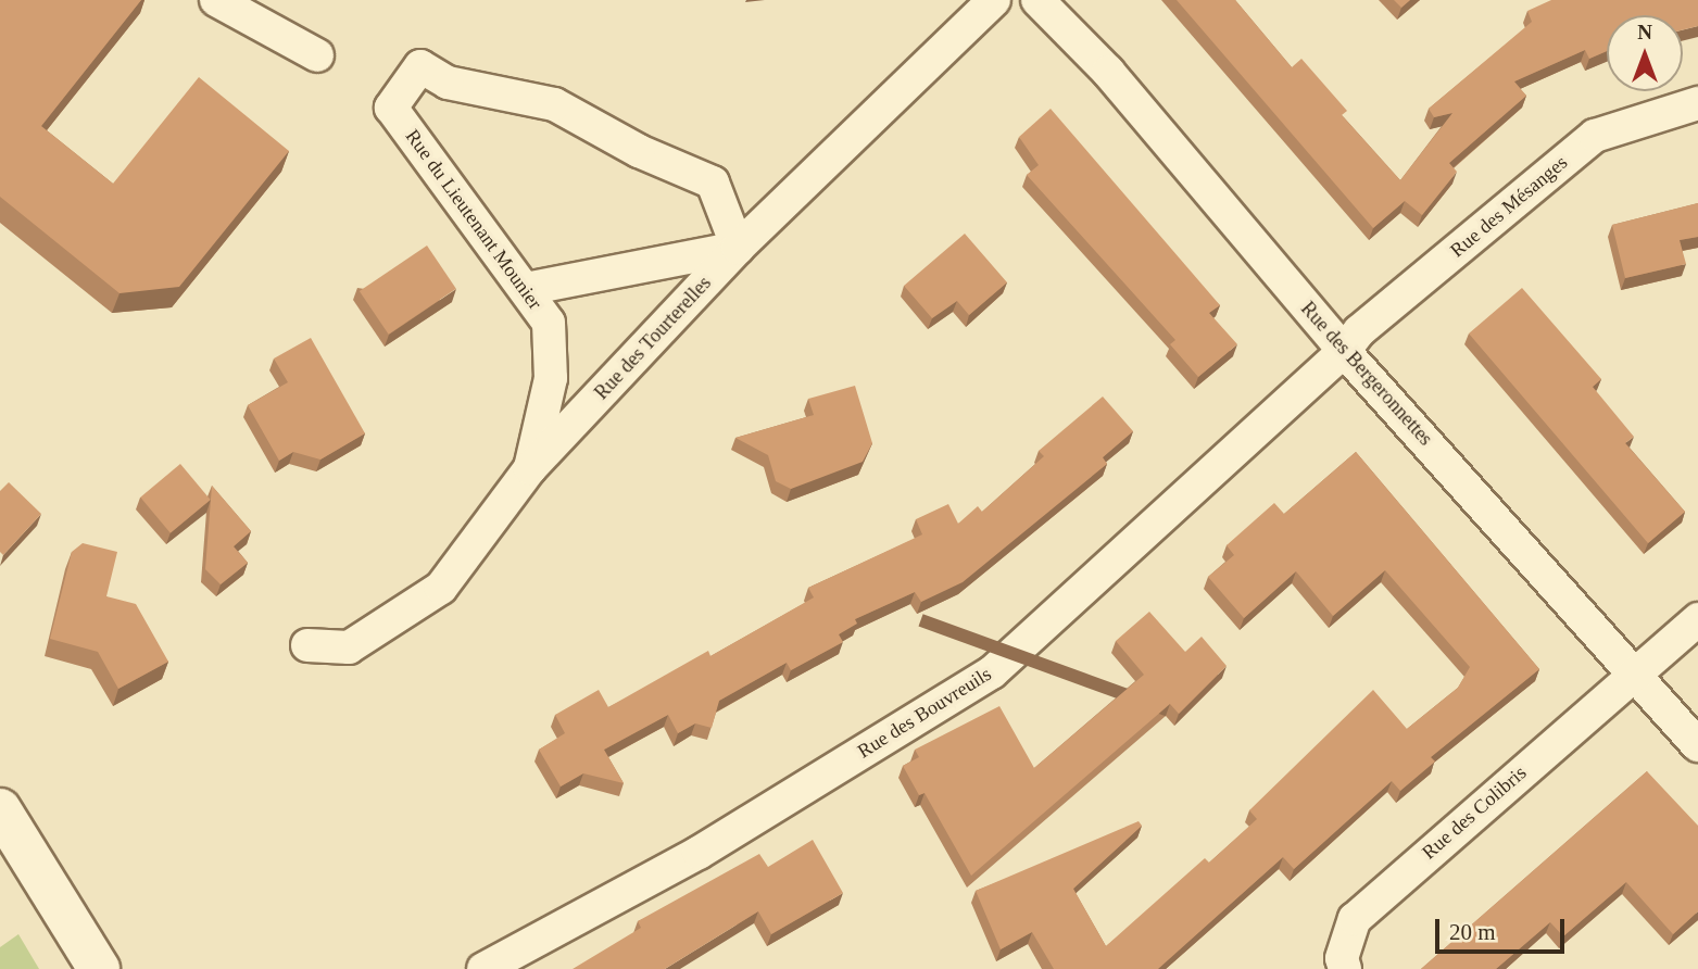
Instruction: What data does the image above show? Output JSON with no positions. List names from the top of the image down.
{
  "streets": {
    "street": [
      "Rue des Mésanges",
      "Rue du Lieutenant Mounier",
      "Rue des Tourterelles",
      "Rue des Bergeronnettes",
      "Rue des Bouvreuils",
      "Rue des Colibris"
    ]
  },
  "crossings": [
    ["Rue des Mésanges", "Rue des Bergeronnettes"],
    ["Rue des Mésanges", "Rue des Bouvreuils"],
    ["Rue du Lieutenant Mounier", "Rue des Tourterelles"],
    ["Rue des Bergeronnettes", "Rue des Bouvreuils"],
    ["Rue des Bergeronnettes", "Rue des Colibris"]
  ],
  "scale_bar": "20 m",
  "north": "top"
}
